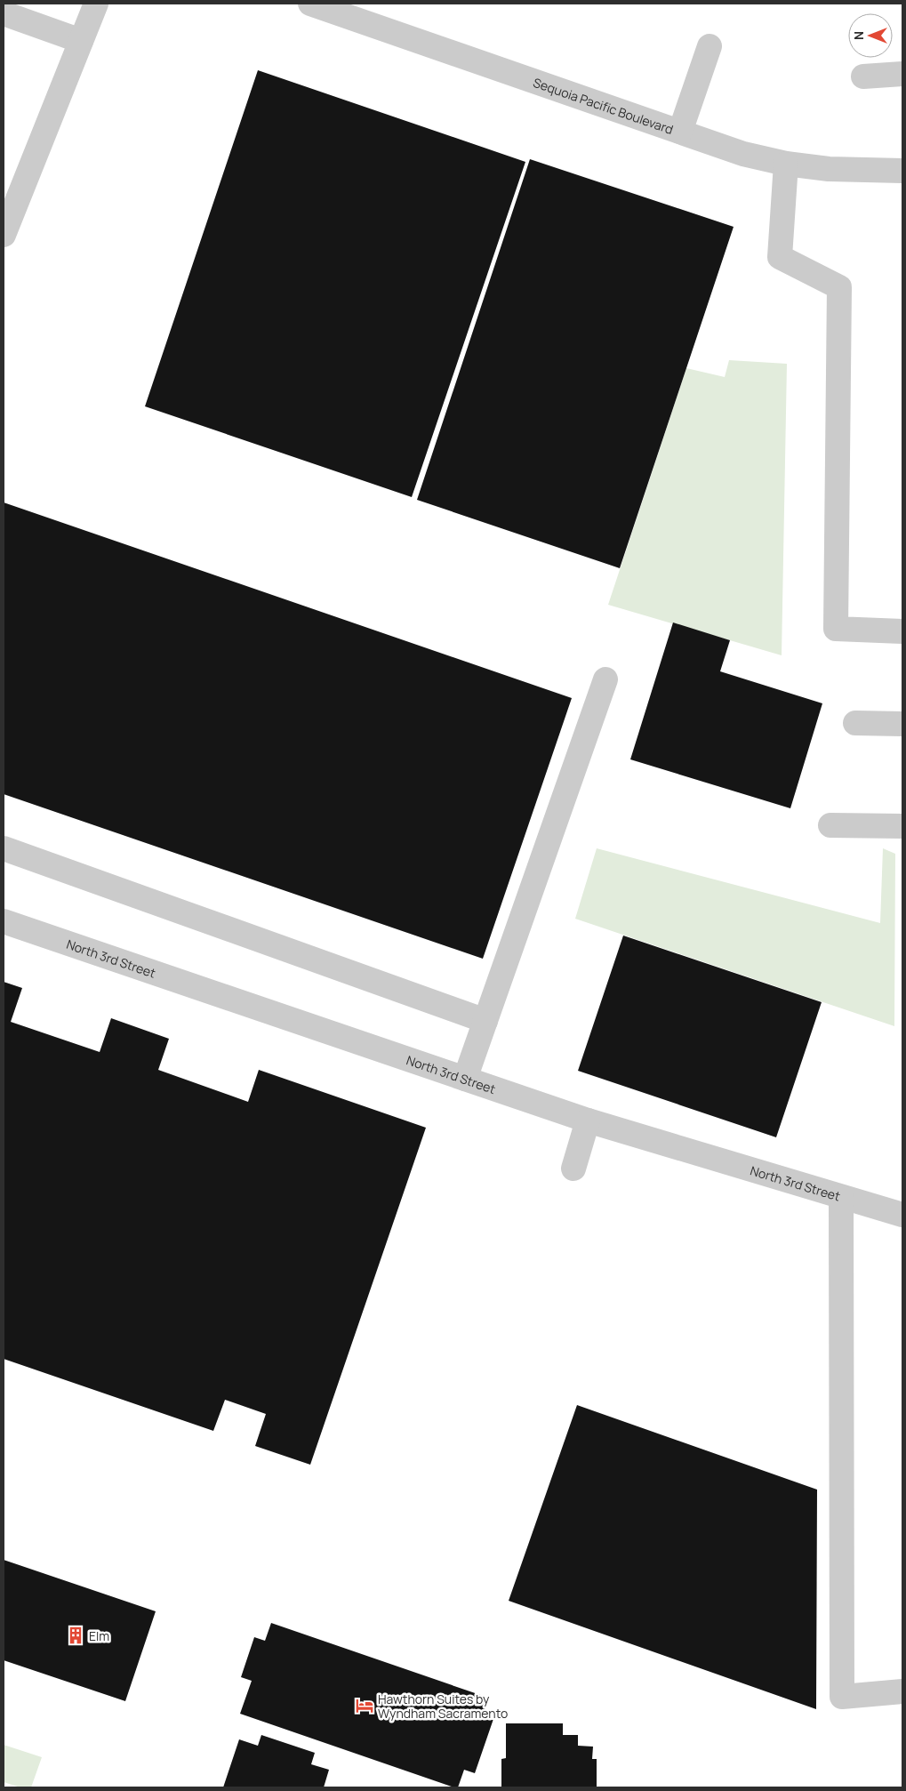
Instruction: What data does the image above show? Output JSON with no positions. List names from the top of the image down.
{
  "streets": {
    "street": ["Sequoia Pacific Boulevard", "North 3rd Street"]
  },
  "places": {
    "building": ["Elm"],
    "hotel": ["Hawthorn Suites by Wyndham Sacramento"]
  },
  "north": "left"
}
